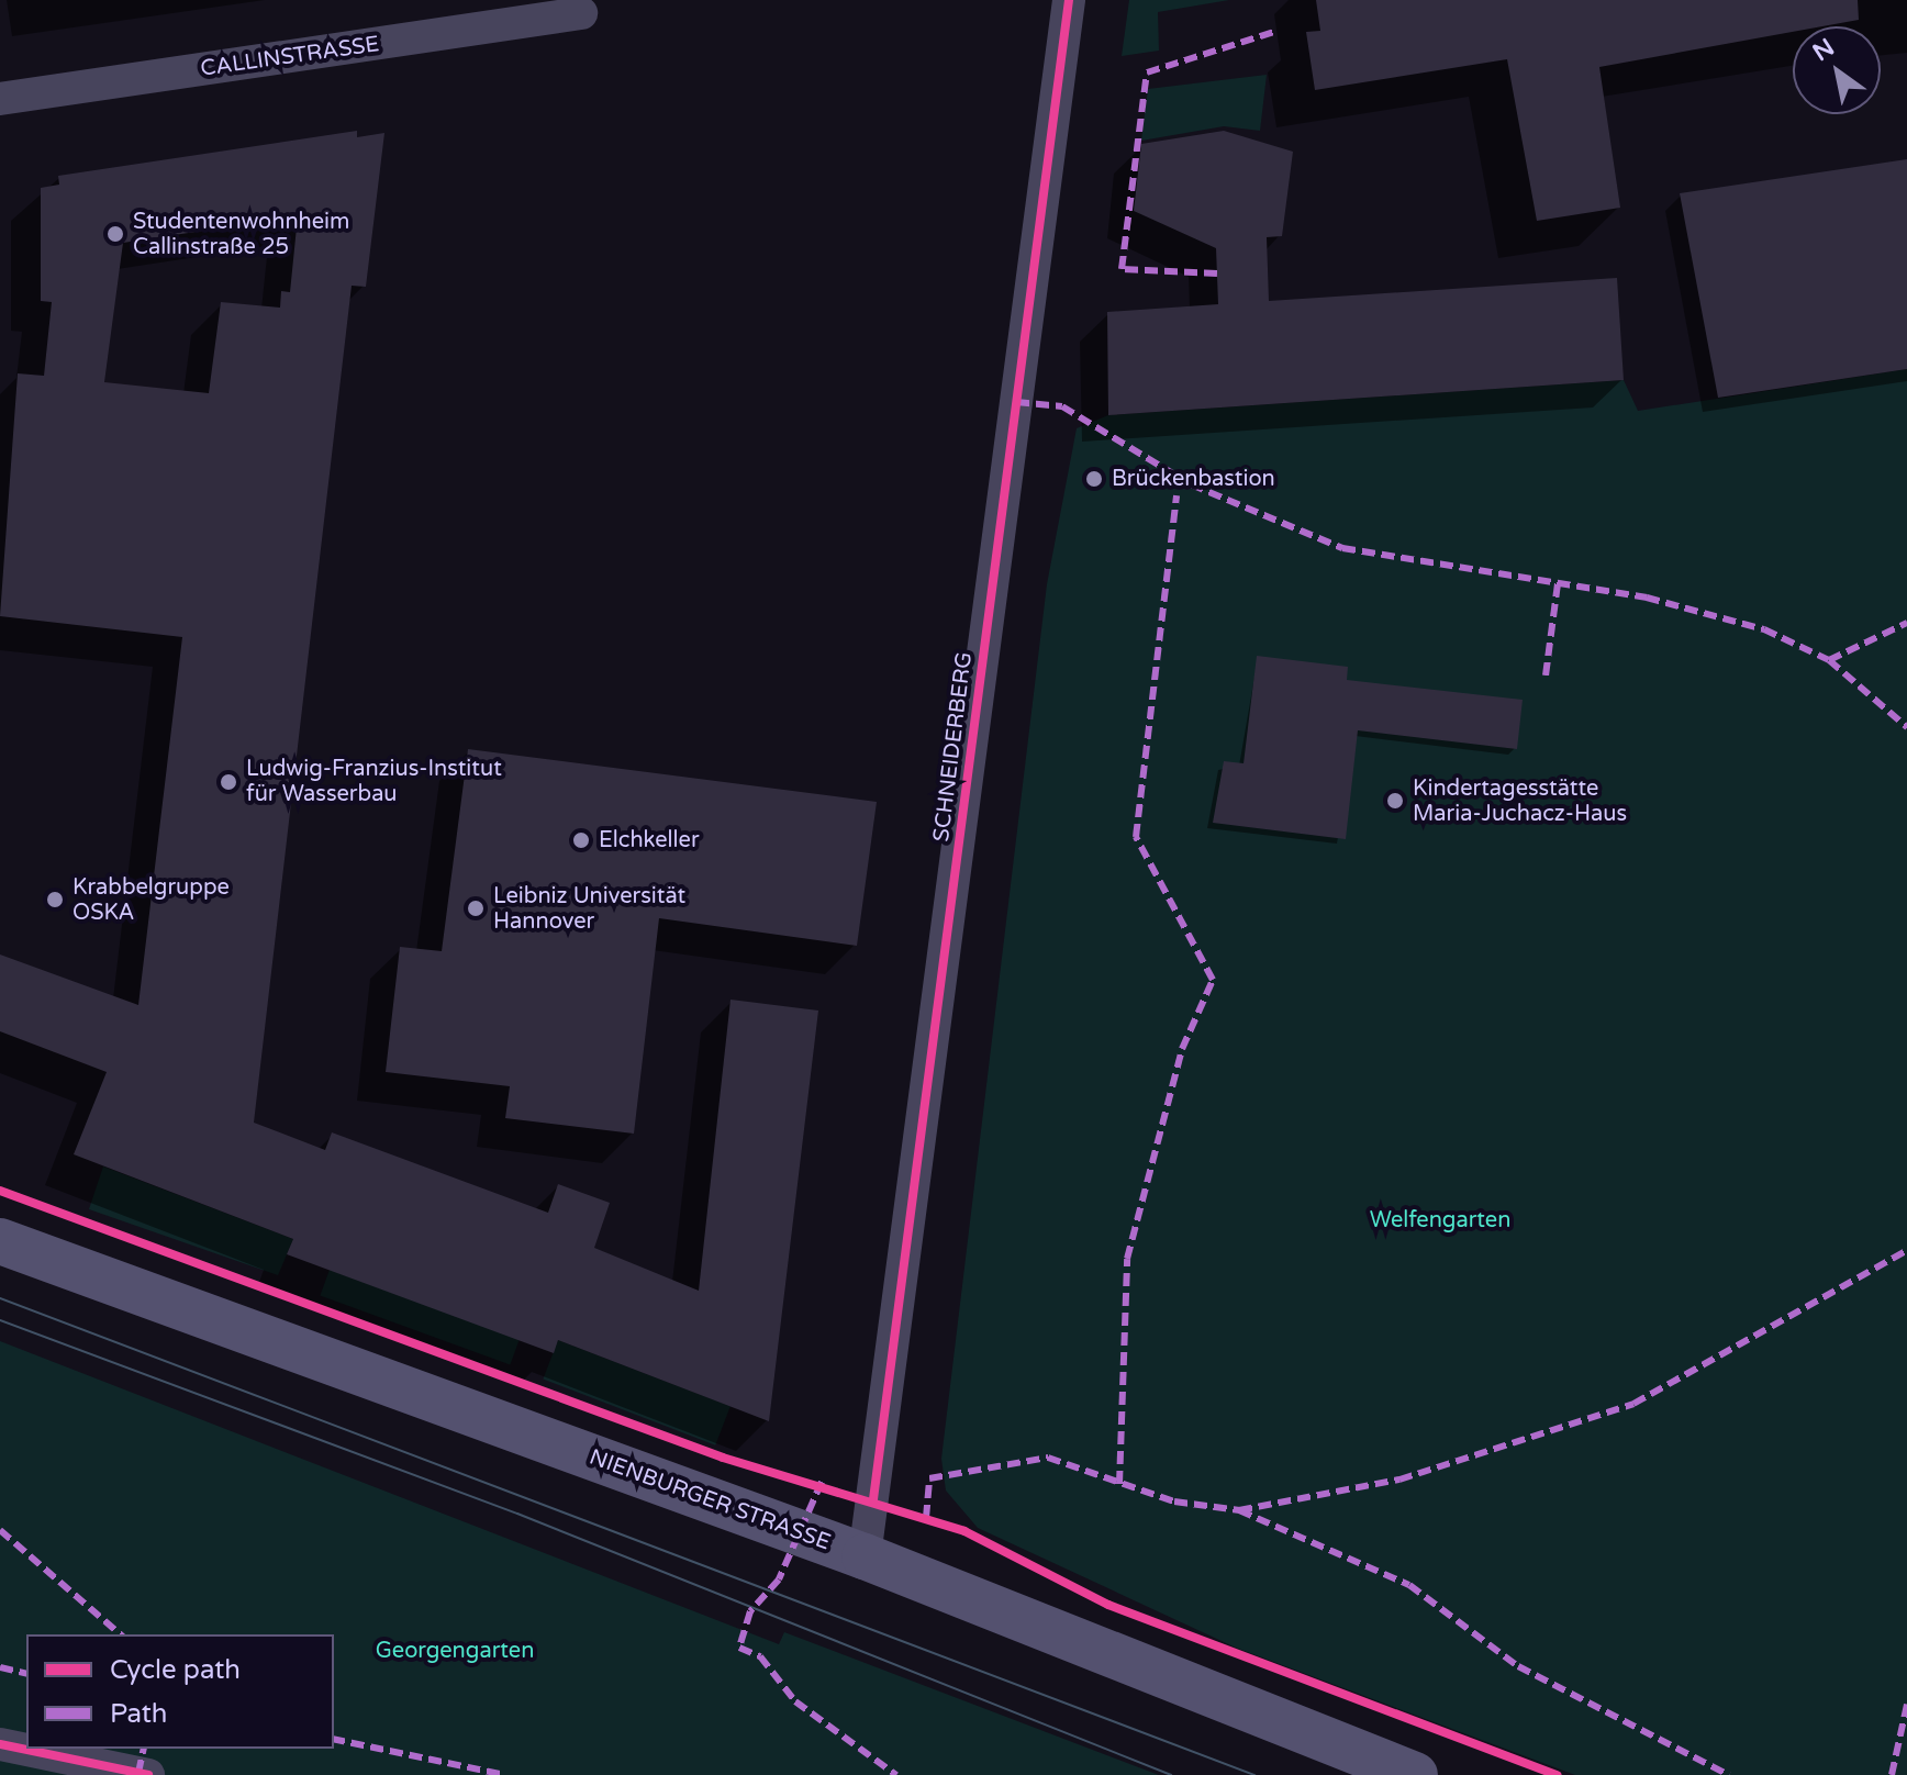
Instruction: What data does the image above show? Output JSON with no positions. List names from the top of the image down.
{
  "streets": {
    "street": ["CALLINSTRASSE", "SCHNEIDERBERG", "NIENBURGER STRASSE"]
  },
  "crossings": [
    ["SCHNEIDERBERG", "NIENBURGER STRASSE"]
  ],
  "parks": ["Welfengarten", "Georgengarten"],
  "places": [
    "Studentenwohnheim Callinstraße 25",
    "Brückenbastion",
    "Ludwig-Franzius-Institut für Wasserbau",
    "Kindertagesstätte Maria-Juchacz-Haus",
    "Elchkeller",
    "Krabbelgruppe OSKA",
    "Leibniz Universität Hannover"
  ],
  "legend": ["Cycle path", "Path"],
  "north": "top left"
}
